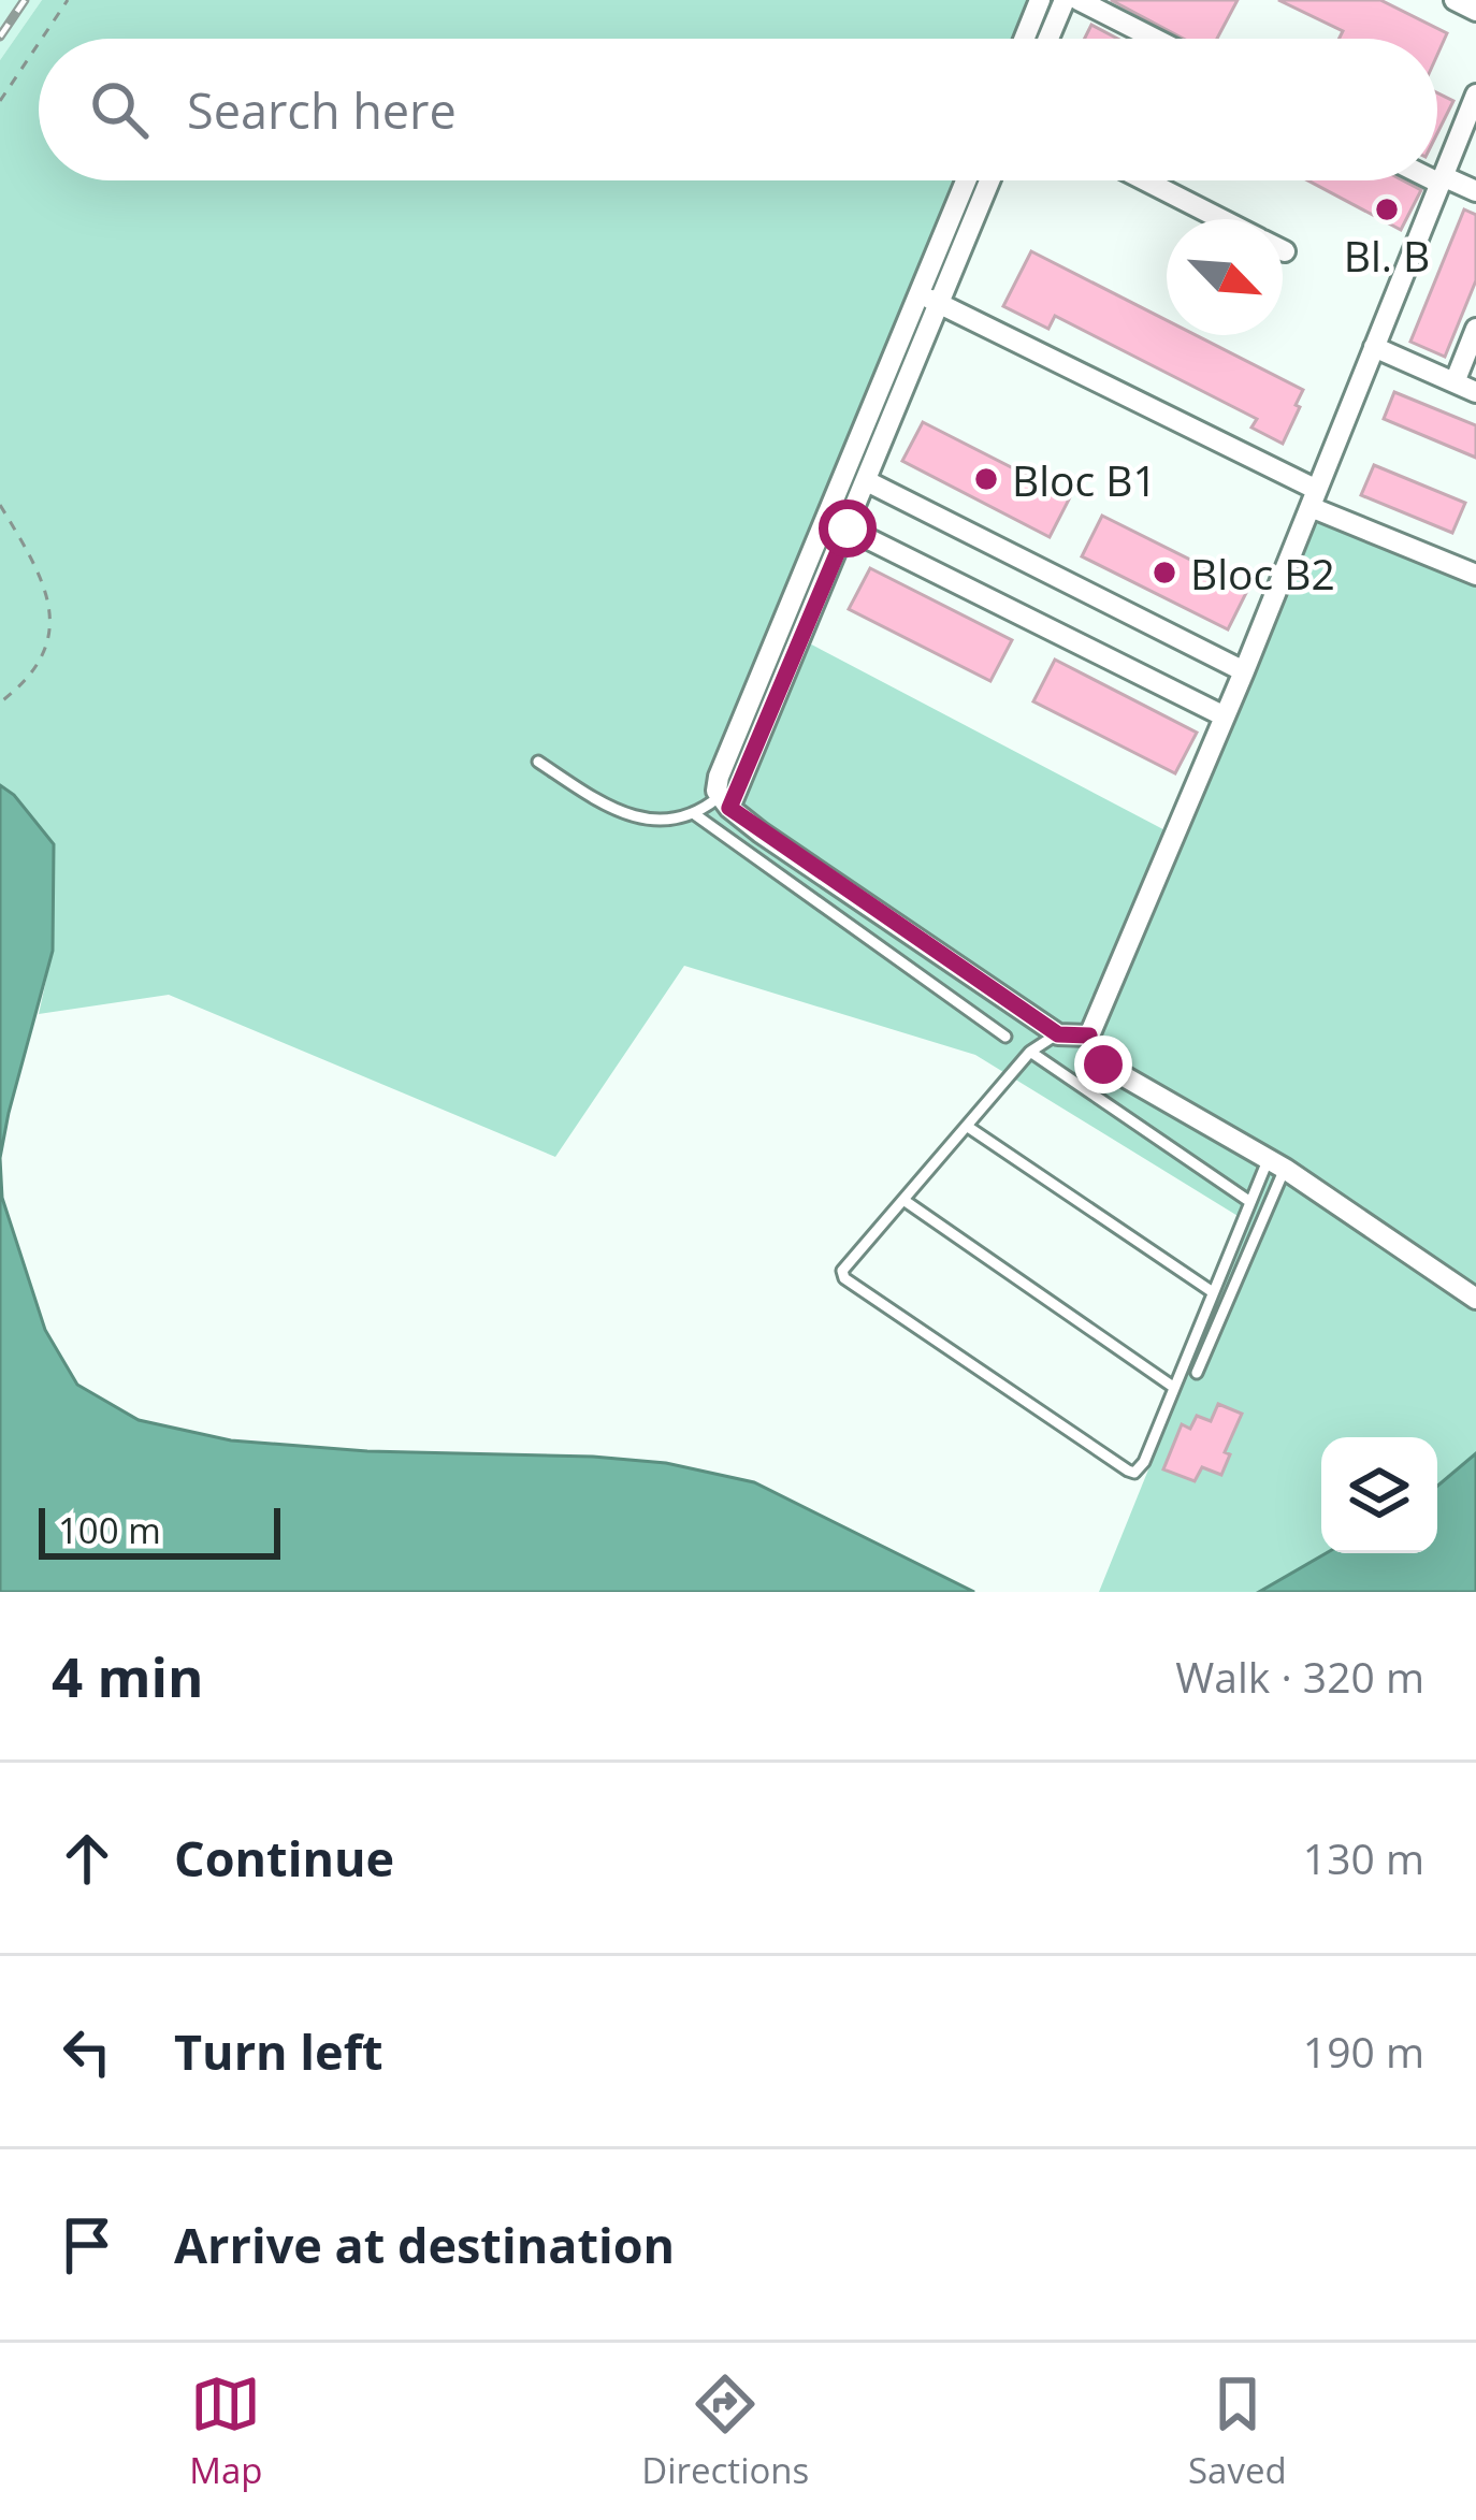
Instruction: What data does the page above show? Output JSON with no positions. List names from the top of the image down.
{
  "places": ["Bl. B", "Bloc B1", "Bloc B2"],
  "scale_bar": "100 m",
  "north": "bottom right",
  "page": {
    "search": "Search here",
    "scale": "100 m",
    "heading": ["4 min", "Walk · 320 m"],
    "list": [
      ["Continue", "130 m"],
      ["Turn left", "190 m"],
      "Arrive at destination"
    ],
    "nav": ["Map", "Directions", "Saved"]
  }
}
